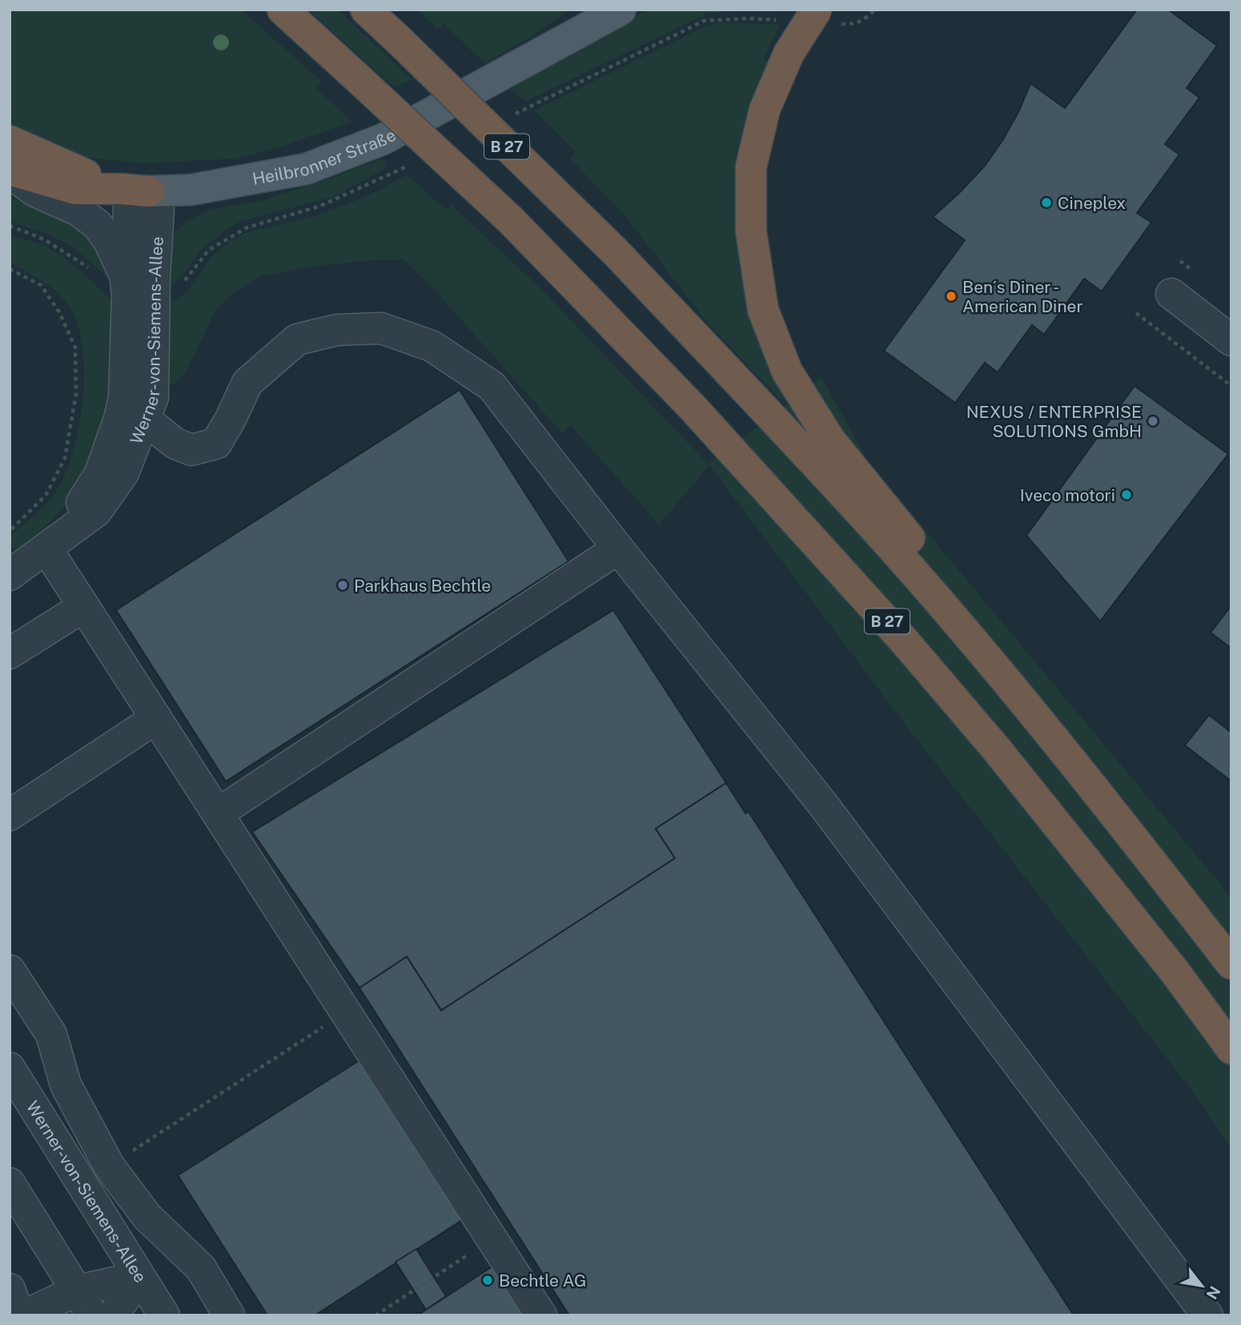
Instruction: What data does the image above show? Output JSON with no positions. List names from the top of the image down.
{
  "streets": {
    "highway": ["B 27"],
    "main road": ["Heilbronner Straße"],
    "street": ["Werner-von-Siemens-Allee"]
  },
  "crossings": [
    ["Heilbronner Straße", "Werner-von-Siemens-Allee"]
  ],
  "places": [
    "Cineplex",
    "Ben´s Diner - American Diner",
    "NEXUS / ENTERPRISE SOLUTIONS GmbH",
    "Iveco motori",
    "Parkhaus Bechtle",
    "Bechtle AG"
  ],
  "north": "bottom right"
}
